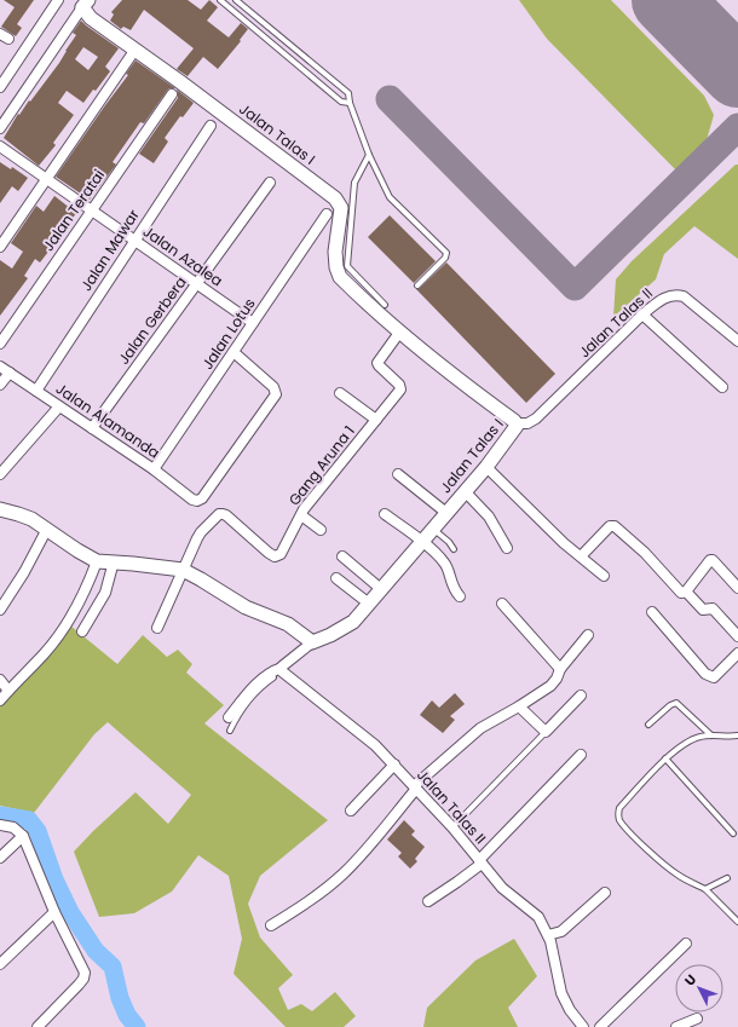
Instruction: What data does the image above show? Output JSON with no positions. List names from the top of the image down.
{
  "streets": {
    "street": [
      "Jalan Talas I",
      "Jalan Teratai",
      "Jalan Mawar",
      "Jalan Azalea",
      "Jalan Gerbera",
      "Jalan Talas II",
      "Jalan Lotus",
      "Jalan Alamanda",
      "Gang Aruna 1"
    ]
  },
  "crossings": [
    ["Jalan Talas I", "Jalan Talas II"],
    ["Jalan Talas I", "Gang Aruna 1"],
    ["Jalan Teratai", "Jalan Azalea"],
    ["Jalan Mawar", "Jalan Azalea"],
    ["Jalan Mawar", "Jalan Alamanda"],
    ["Jalan Azalea", "Jalan Gerbera"],
    ["Jalan Azalea", "Jalan Lotus"],
    ["Jalan Gerbera", "Jalan Alamanda"],
    ["Jalan Lotus", "Jalan Alamanda"]
  ],
  "north": "top left"
}
